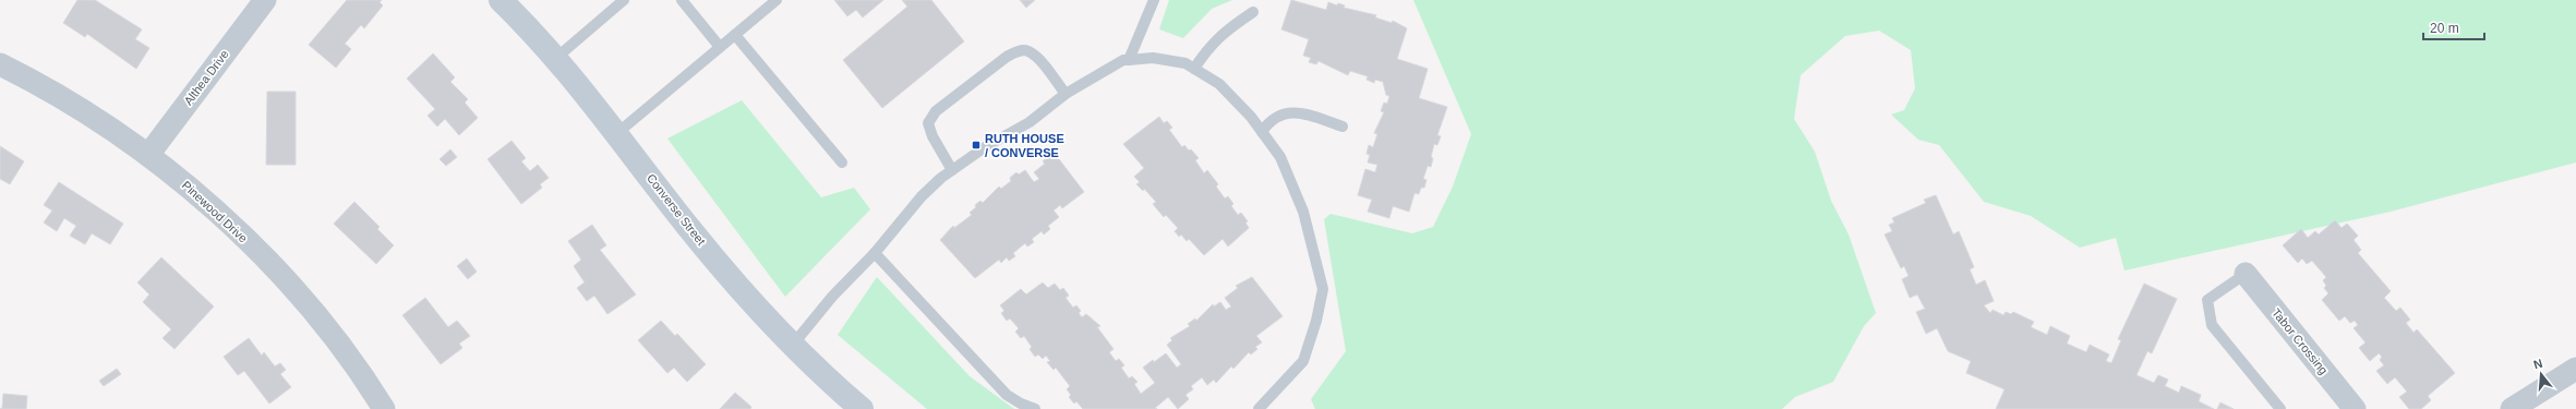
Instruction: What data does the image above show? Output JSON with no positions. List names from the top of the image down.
{
  "streets": {
    "main road": ["Converse Street"],
    "street": ["Althea Drive", "Pinewood Drive", "Tabor Crossing"]
  },
  "crossings": [
    ["Althea Drive", "Pinewood Drive"]
  ],
  "places": {
    "transit": ["RUTH HOUSE / CONVERSE"]
  },
  "scale_bar": "20 m",
  "north": "top"
}
